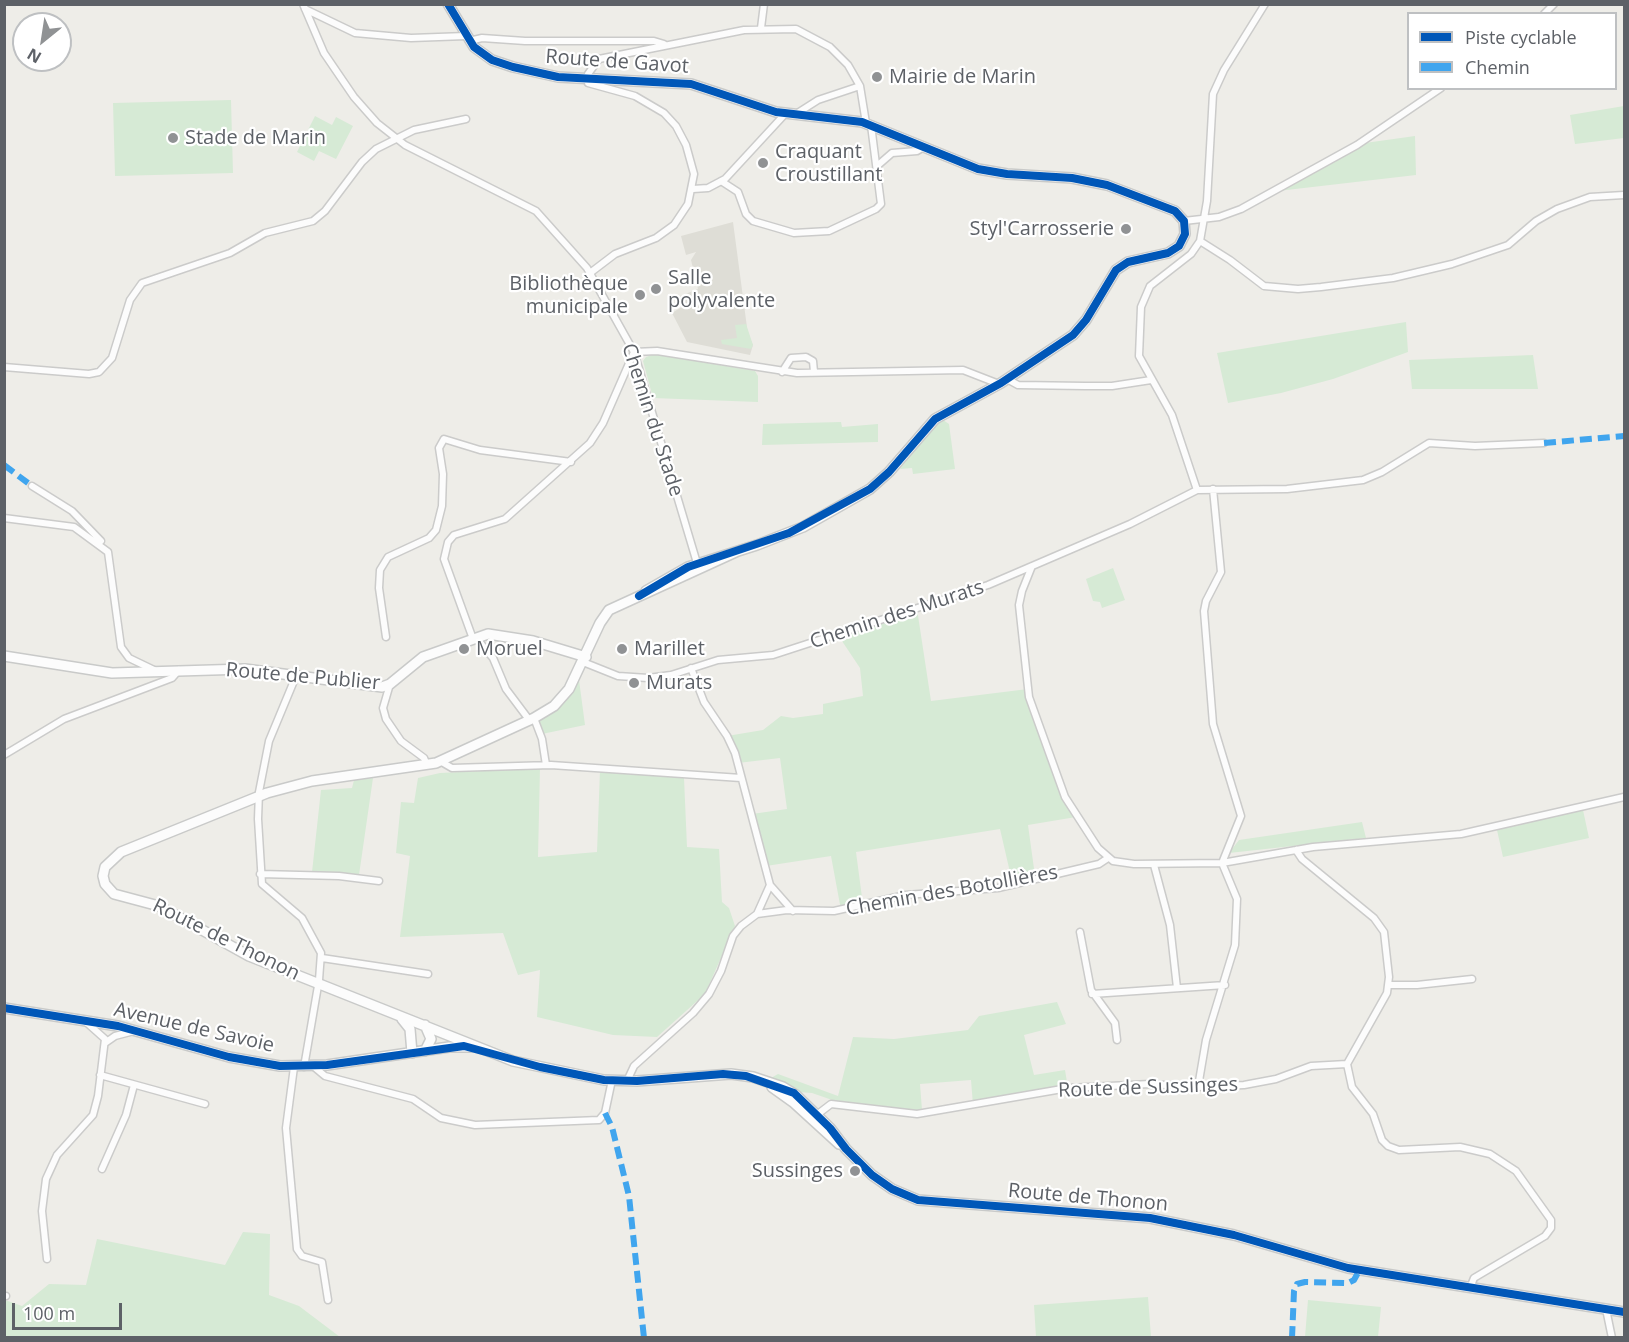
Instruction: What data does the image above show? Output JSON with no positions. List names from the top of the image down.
{
  "streets": {
    "street": [
      "Route de Gavot",
      "Chemin du Stade",
      "Chemin des Murats",
      "Route de Publier",
      "Chemin des Botollières",
      "Route de Thonon",
      "Avenue de Savoie",
      "Route de Sussinges"
    ]
  },
  "crossings": [
    ["Route de Gavot", "Route de Thonon"],
    ["Chemin du Stade", "Route de Thonon"],
    ["Chemin des Murats", "Route de Publier"],
    ["Chemin des Murats", "Route de Thonon"],
    ["Route de Publier", "Route de Thonon"],
    ["Route de Thonon", "Avenue de Savoie"],
    ["Route de Thonon", "Route de Sussinges"]
  ],
  "places": [
    "Mairie de Marin",
    "Stade de Marin",
    "Craquant Croustillant",
    "Styl'Carrosserie",
    "Salle polyvalente",
    "Bibliothèque municipale",
    "Moruel",
    "Marillet",
    "Murats",
    "Sussinges"
  ],
  "legend": ["Piste cyclable", "Chemin"],
  "scale_bar": "100 m",
  "north": "bottom left"
}
